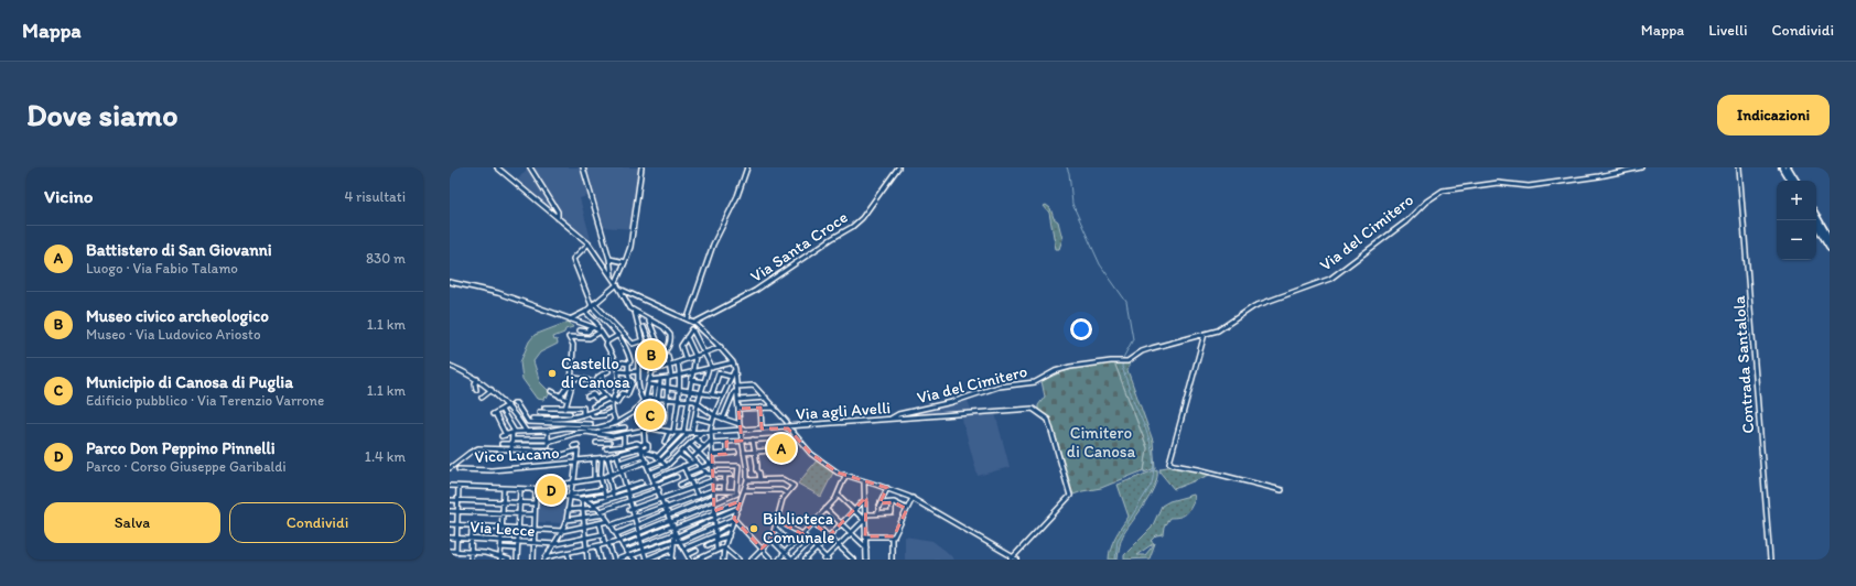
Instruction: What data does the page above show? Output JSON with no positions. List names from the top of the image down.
{
  "streets": {
    "street": [
      "Via del Cimitero",
      "Via Santa Croce",
      "Contrada Santalola",
      "Via agli Avelli",
      "Vico Lucano",
      "Via Lecce"
    ]
  },
  "crossings": [
    ["Via del Cimitero", "Via agli Avelli"]
  ],
  "parks": ["Cimitero di Canosa"],
  "places": ["Castello di Canosa", "Biblioteca Comunale"],
  "page": {
    "header": "Mappa",
    "nav": ["Mappa", "Livelli", "Condividi"],
    "buttons": [
      "Indicazioni",
      ["Salva", "Condividi"]
    ],
    "title": "Dove siamo",
    "heading": ["Vicino", "4 risultati"],
    "map_buttons": ["+", "−"],
    "list": [
      {
        "mark": "A",
        "name": "Battistero di San Giovanni",
        "note": "Luogo · Via Fabio Talamo",
        "value": "830 m"
      },
      {
        "mark": "B",
        "name": "Museo civico archeologico",
        "note": "Museo · Via Ludovico Ariosto",
        "value": "1.1 km"
      },
      {
        "mark": "C",
        "name": "Municipio di Canosa di Puglia",
        "note": "Edificio pubblico · Via Terenzio Varrone",
        "value": "1.1 km"
      },
      {
        "mark": "D",
        "name": "Parco Don Peppino Pinnelli",
        "note": "Parco · Corso Giuseppe Garibaldi",
        "value": "1.4 km"
      }
    ],
    "pins": [
      "B",
      "C",
      "A",
      "D"
    ]
  }
}
